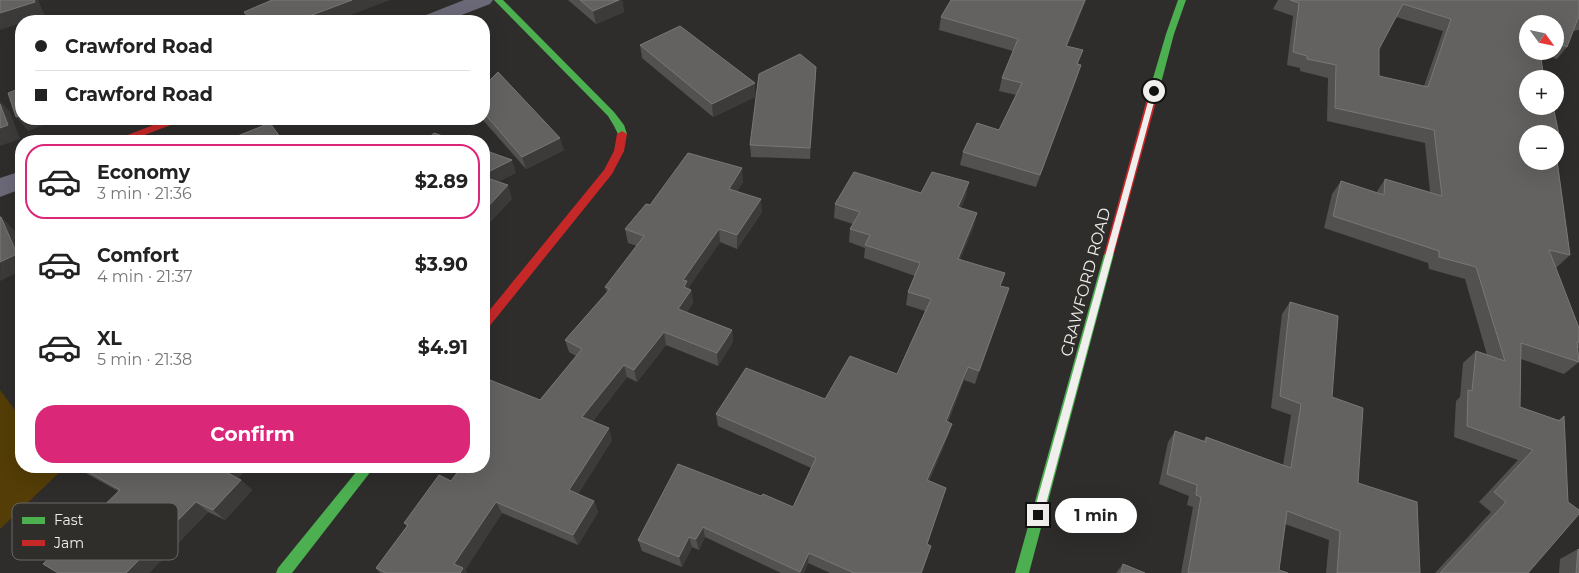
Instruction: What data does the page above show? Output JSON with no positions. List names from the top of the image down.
{
  "streets": {
    "street": ["CRAWFORD ROAD"]
  },
  "legend": ["Fast", "Jam"],
  "north": "bottom right",
  "page": {
    "map_buttons": ["+", "−"],
    "banner": ["Crawford Road", "Crawford Road"],
    "list": [
      {
        "name": "Economy",
        "note": "3 min · 21:36",
        "value": "$2.89"
      },
      {
        "name": "Comfort",
        "note": "4 min · 21:37",
        "value": "$3.90"
      },
      {
        "name": "XL",
        "note": "5 min · 21:38",
        "value": "$4.91"
      }
    ],
    "buttons": "Confirm",
    "bubble": "1 min"
  }
}
